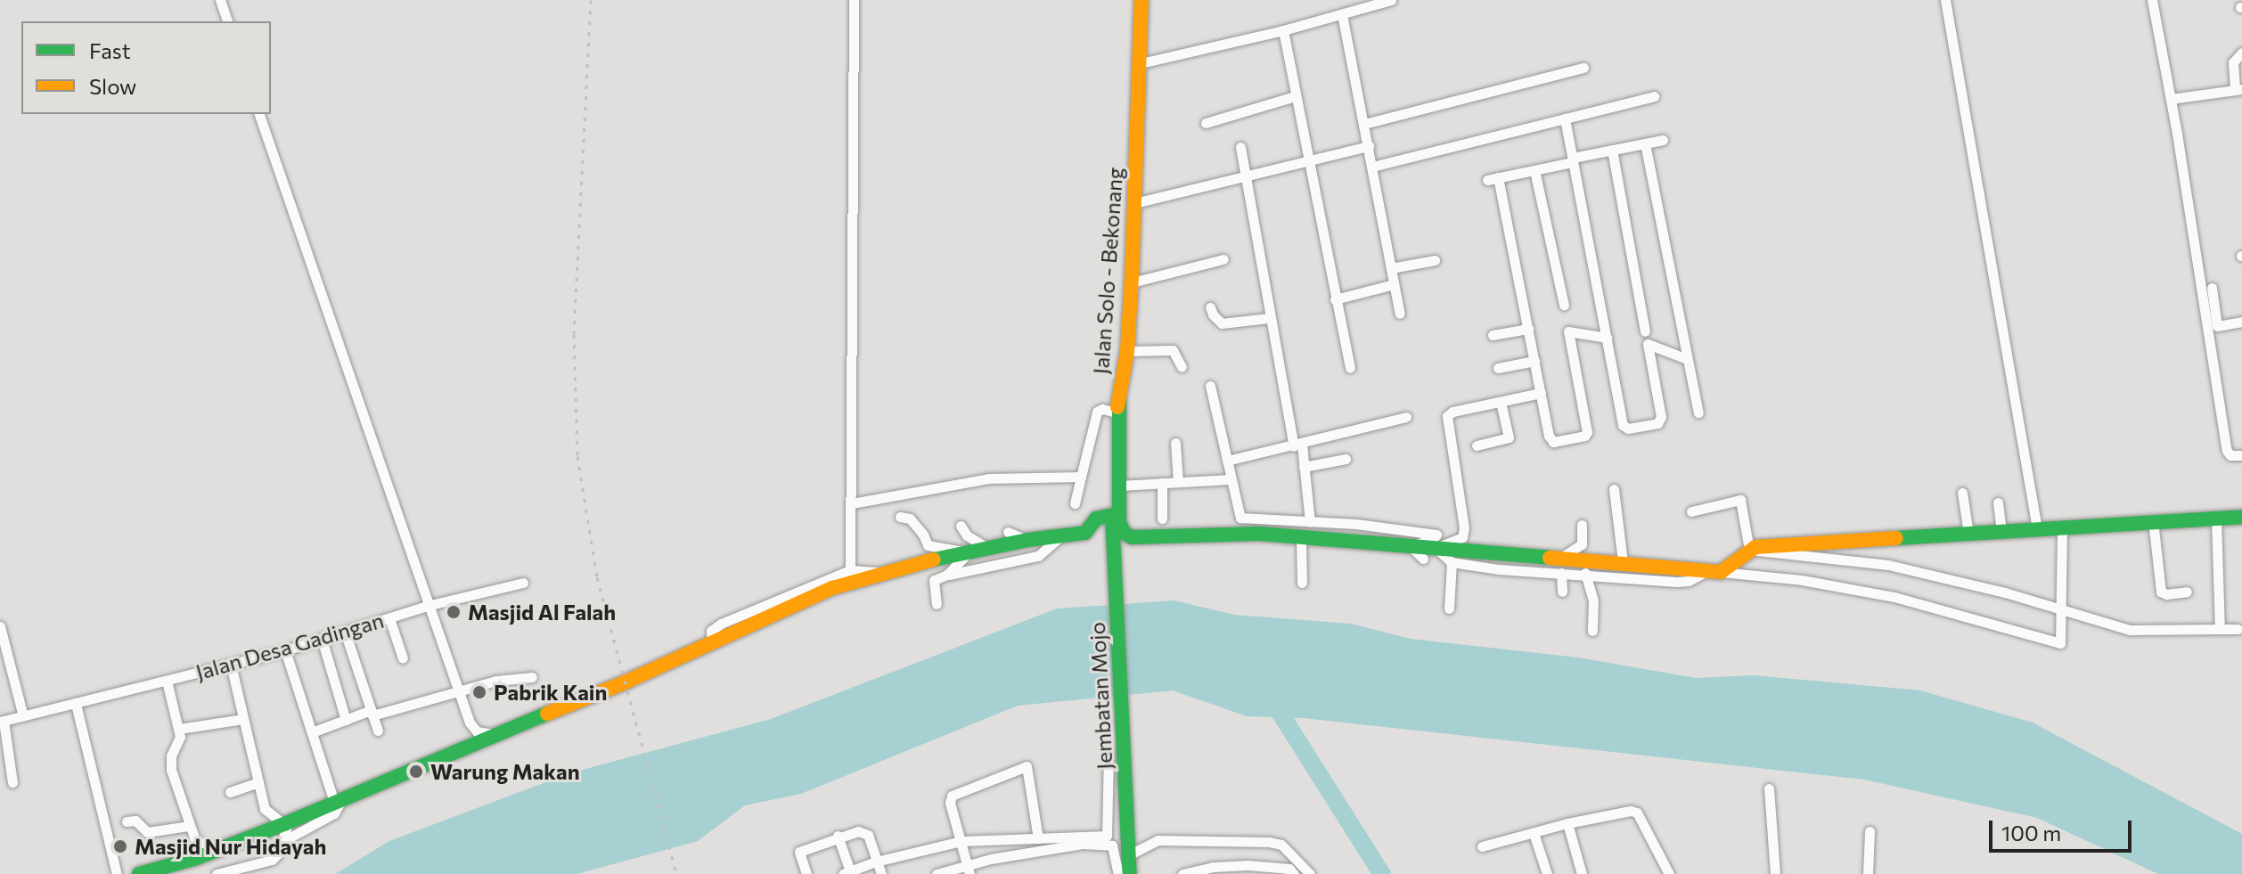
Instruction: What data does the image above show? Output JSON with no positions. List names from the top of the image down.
{
  "streets": {
    "street": ["Jalan Solo - Bekonang", "Jalan Desa Gadingan", "Jembatan Mojo"]
  },
  "crossings": [
    ["Jalan Solo - Bekonang", "Jembatan Mojo"]
  ],
  "places": [
    "Masjid Al Falah",
    "Pabrik Kain",
    "Warung Makan",
    "Masjid Nur Hidayah"
  ],
  "legend": ["Fast", "Slow"],
  "scale_bar": "100 m"
}
